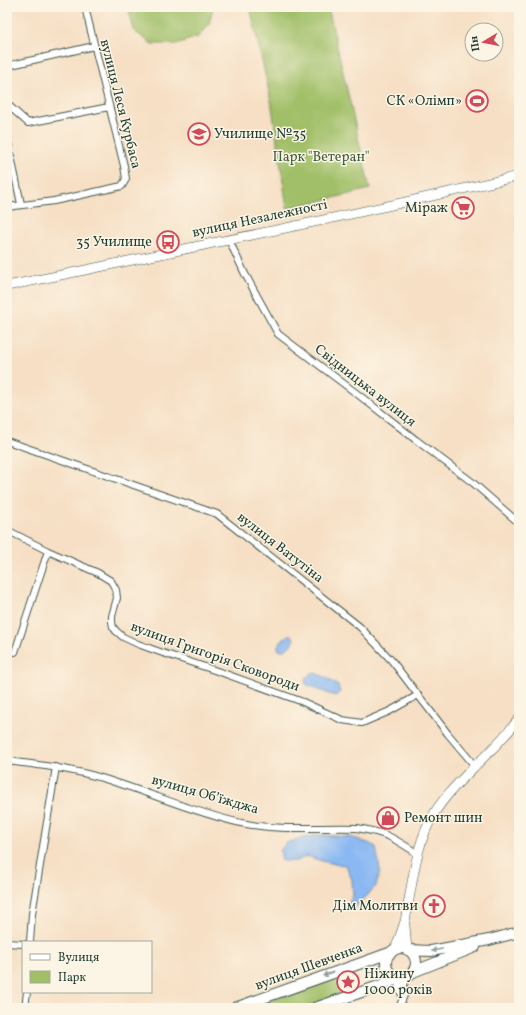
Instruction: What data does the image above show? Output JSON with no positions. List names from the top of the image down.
{
  "streets": {
    "main road": ["вулиця Шевченка"],
    "street": [
      "вулиця Леся Курбаса",
      "вулиця Незалежності",
      "Свідницька вулиця",
      "вулиця Ватутіна",
      "вулиця Григорія Сковороди",
      "вулиця Обʼїжджа"
    ]
  },
  "crossings": [
    ["вулиця Незалежності", "Свідницька вулиця"],
    ["вулиця Ватутіна", "вулиця Григорія Сковороди"]
  ],
  "parks": ["Парк \"Ветеран\""],
  "places": {
    "sports": ["СК «Олімп»"],
    "school or university": ["Училище №35"],
    "supermarket": ["Міраж"],
    "bus stop": ["35 Училище"],
    "shop": ["Ремонт шин"],
    "church": ["Дім Молитви"],
    "place": ["Ніжину 1000 років"]
  },
  "legend": ["Вулиця", "Парк"],
  "north": "left"
}
